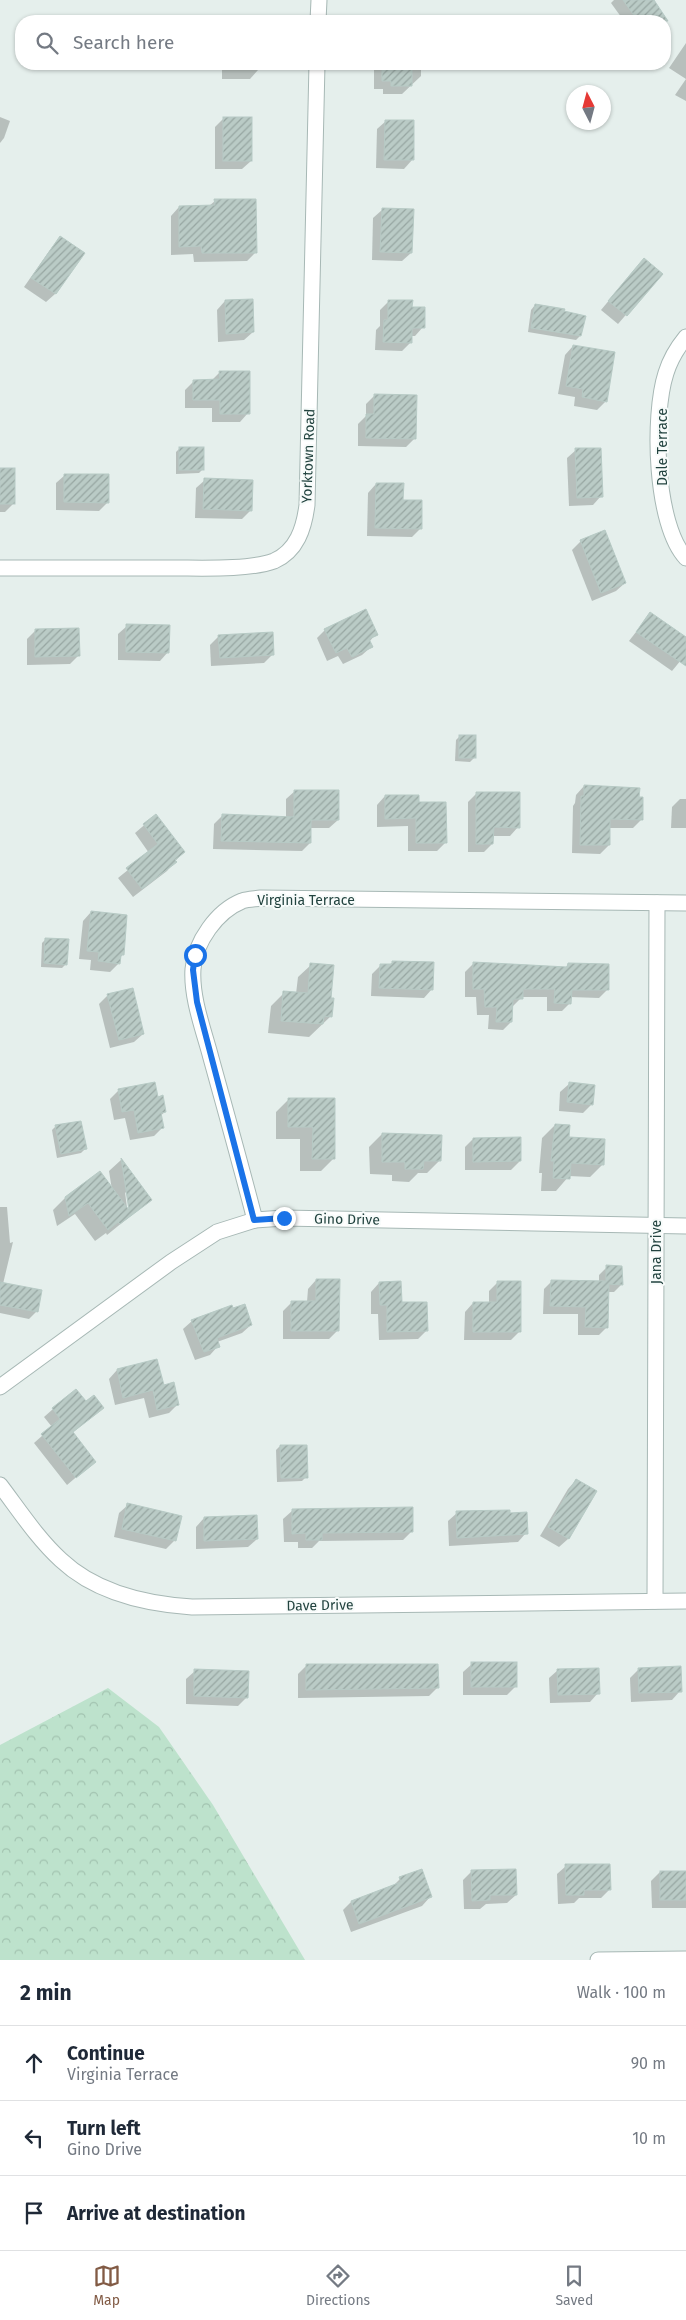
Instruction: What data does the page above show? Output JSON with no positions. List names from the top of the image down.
{
  "streets": {
    "street": [
      "Dale Terrace",
      "Yorktown Road",
      "Virginia Terrace",
      "Gino Drive",
      "Jana Drive",
      "Dave Drive"
    ]
  },
  "crossings": [
    ["Virginia Terrace", "Gino Drive"],
    ["Virginia Terrace", "Jana Drive"],
    ["Gino Drive", "Jana Drive"],
    ["Jana Drive", "Dave Drive"]
  ],
  "north": "top",
  "page": {
    "search": "Search here",
    "heading": ["2 min", "Walk · 100 m"],
    "list": [
      ["Continue", "Virginia Terrace", "90 m"],
      ["Turn left", "Gino Drive", "10 m"],
      "Arrive at destination"
    ],
    "nav": ["Map", "Directions", "Saved"]
  }
}
